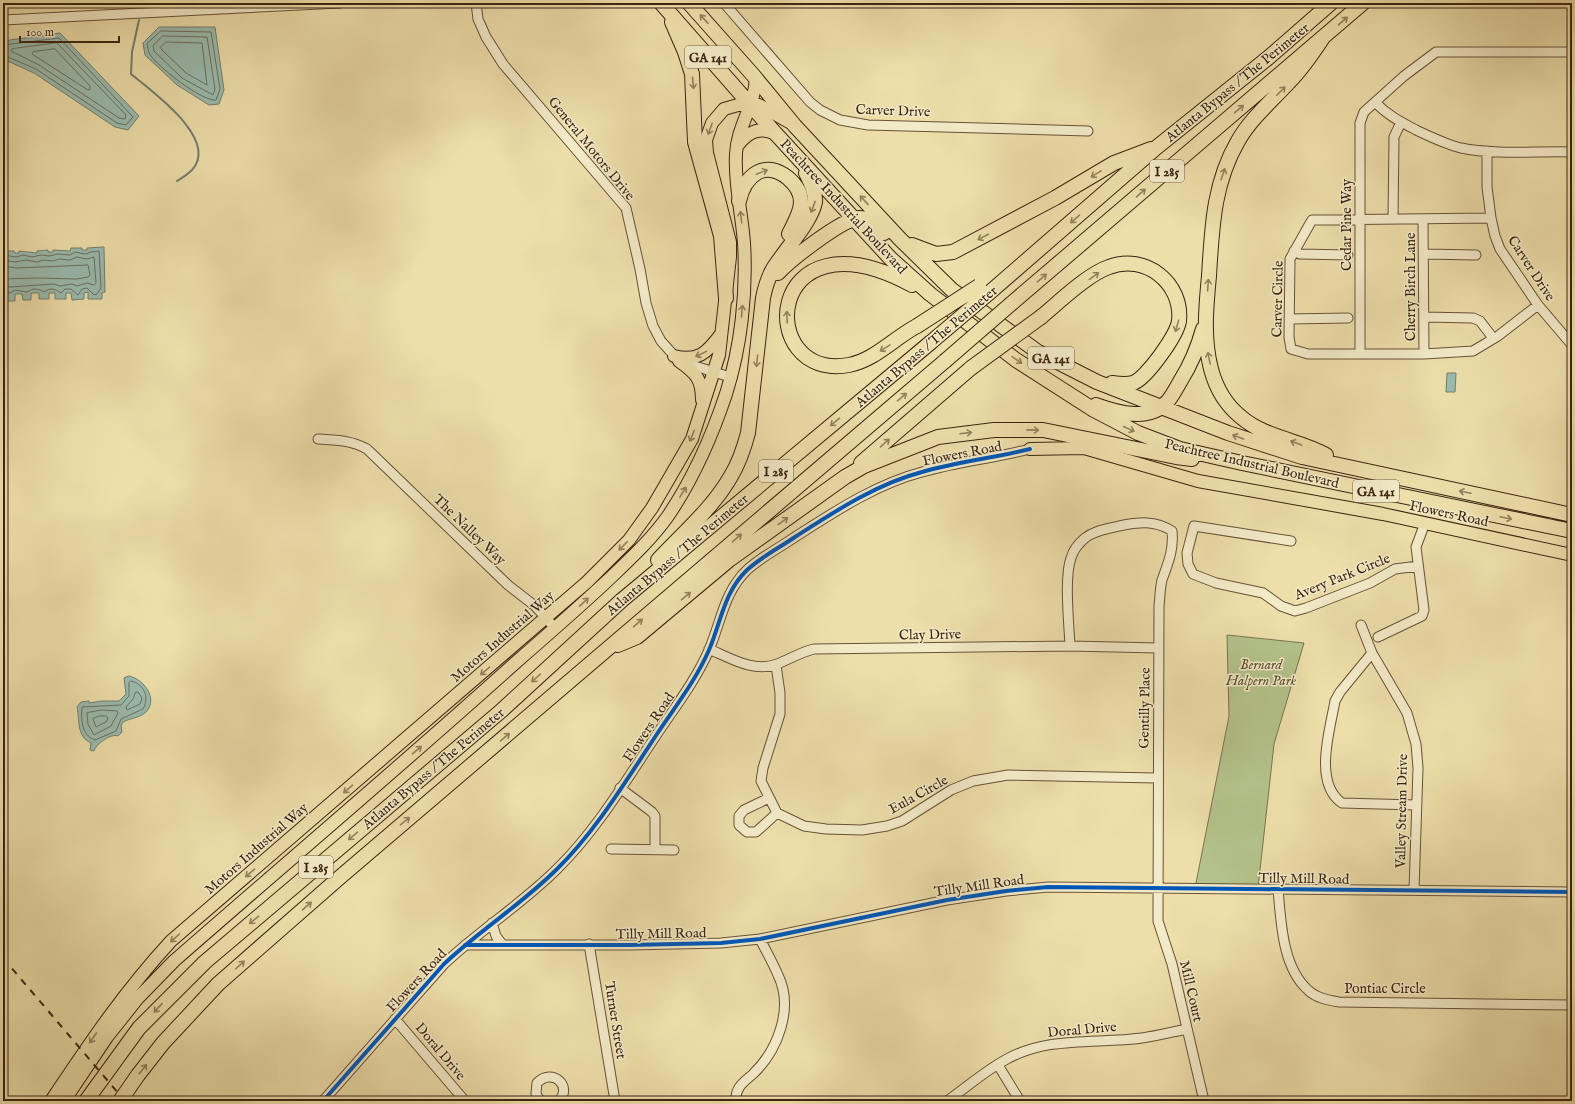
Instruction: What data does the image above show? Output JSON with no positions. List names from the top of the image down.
{
  "streets": {
    "highway": [
      "GA 141",
      "Atlanta Bypass / The Perimeter",
      "I 285",
      "Peachtree Industrial Boulevard"
    ],
    "main road": ["Flowers Road", "Motors Industrial Way"],
    "street": [
      "Carver Drive",
      "General Motors Drive",
      "Cedar Pine Way",
      "Cherry Birch Lane",
      "Carver Circle",
      "The Nalley Way",
      "Avery Park Circle",
      "Clay Drive",
      "Gentilly Place",
      "Eula Circle",
      "Valley Stream Drive",
      "Tilly Mill Road",
      "Pontiac Circle",
      "Mill Court",
      "Turner Street",
      "Doral Drive"
    ]
  },
  "crossings": [
    ["Carver Drive", "Carver Circle"],
    ["Peachtree Industrial Boulevard", "Motors Industrial Way"],
    ["Cedar Pine Way", "Carver Circle"],
    ["Cherry Birch Lane", "Carver Circle"],
    ["Flowers Road", "Clay Drive"],
    ["Flowers Road", "Tilly Mill Road"],
    ["Flowers Road", "Doral Drive"],
    ["The Nalley Way", "Motors Industrial Way"],
    ["Clay Drive", "Gentilly Place"],
    ["Gentilly Place", "Eula Circle"],
    ["Gentilly Place", "Tilly Mill Road"],
    ["Gentilly Place", "Mill Court"],
    ["Valley Stream Drive", "Tilly Mill Road"],
    ["Tilly Mill Road", "Pontiac Circle"],
    ["Tilly Mill Road", "Mill Court"],
    ["Tilly Mill Road", "Turner Street"],
    ["Mill Court", "Doral Drive"]
  ],
  "parks": ["Bernard Halpern Park"],
  "scale_bar": "100 m"
}
